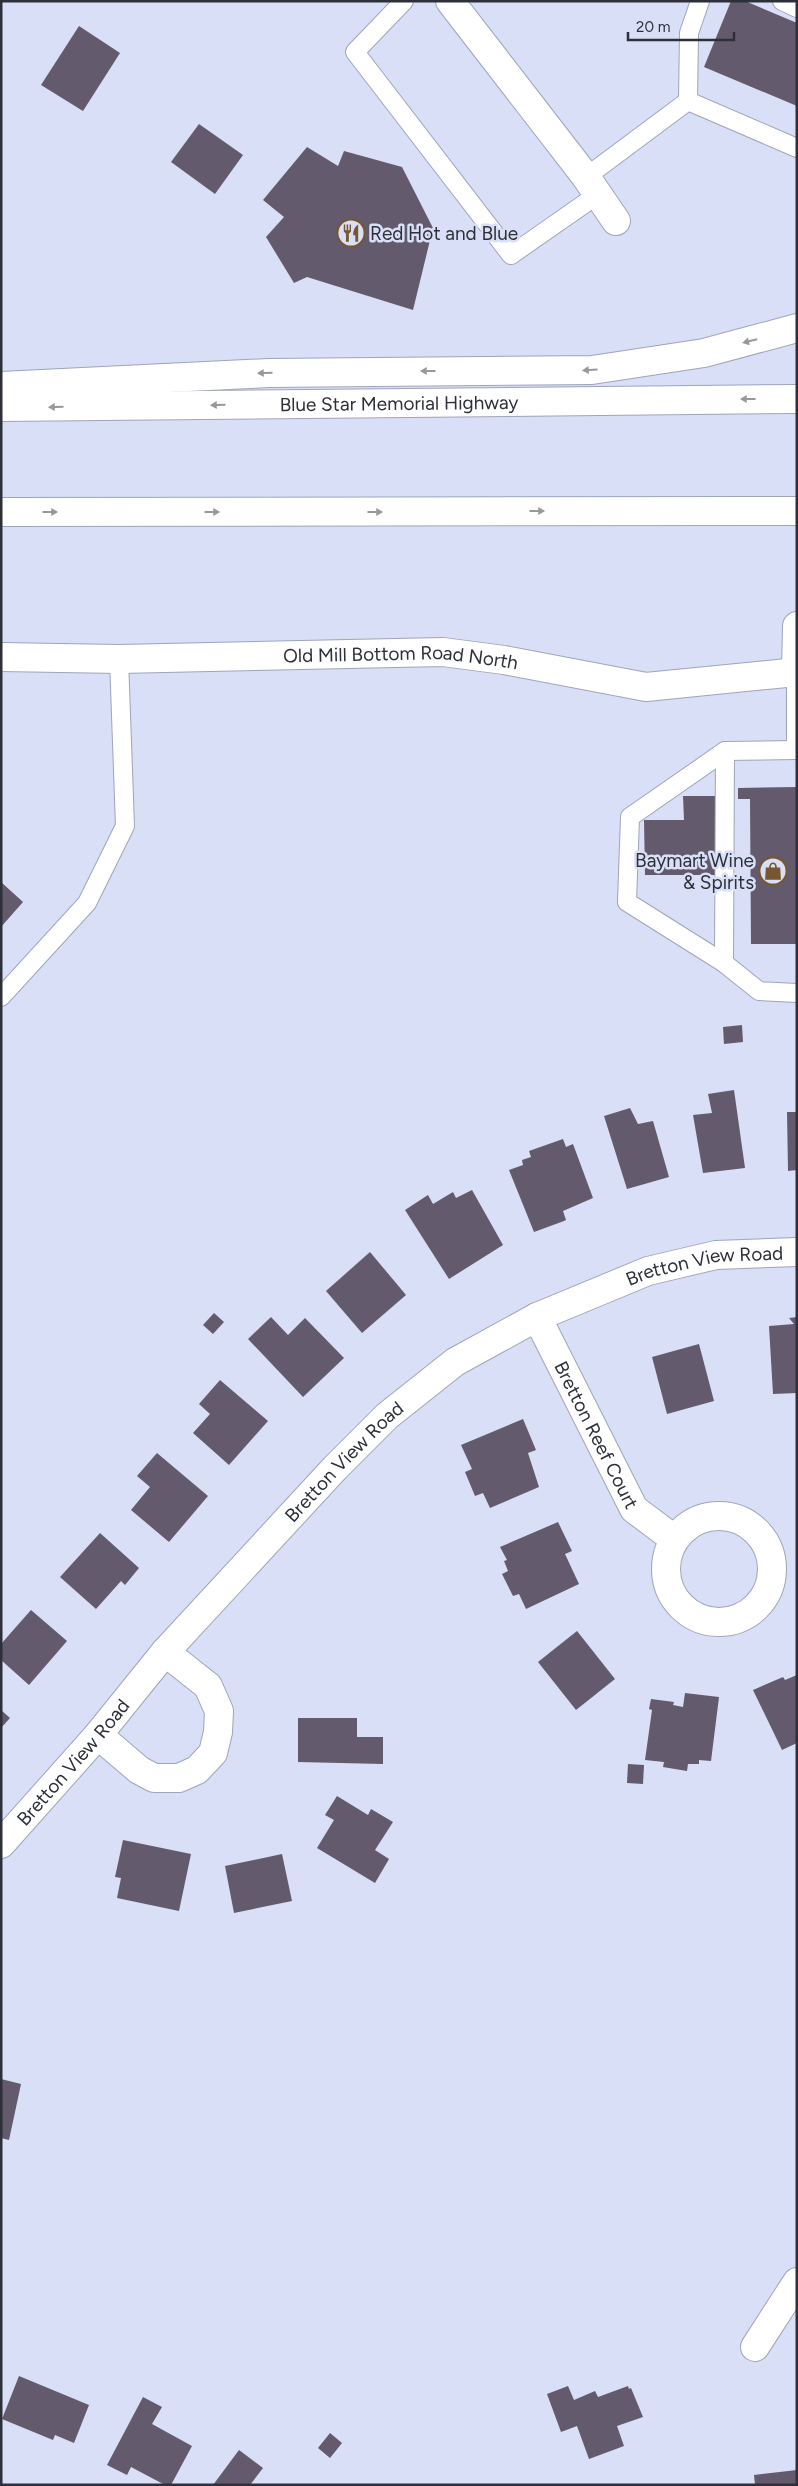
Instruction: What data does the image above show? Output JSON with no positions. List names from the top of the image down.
{
  "streets": {
    "main road": [
      "Blue Star Memorial Highway",
      "Old Mill Bottom Road North",
      "Bretton View Road",
      "Bretton Reef Court"
    ]
  },
  "crossings": [
    ["Bretton View Road", "Bretton Reef Court"]
  ],
  "places": {
    "restaurant": ["Red Hot and Blue"],
    "shop": ["Baymart Wine & Spirits"]
  },
  "scale_bar": "20 m"
}
